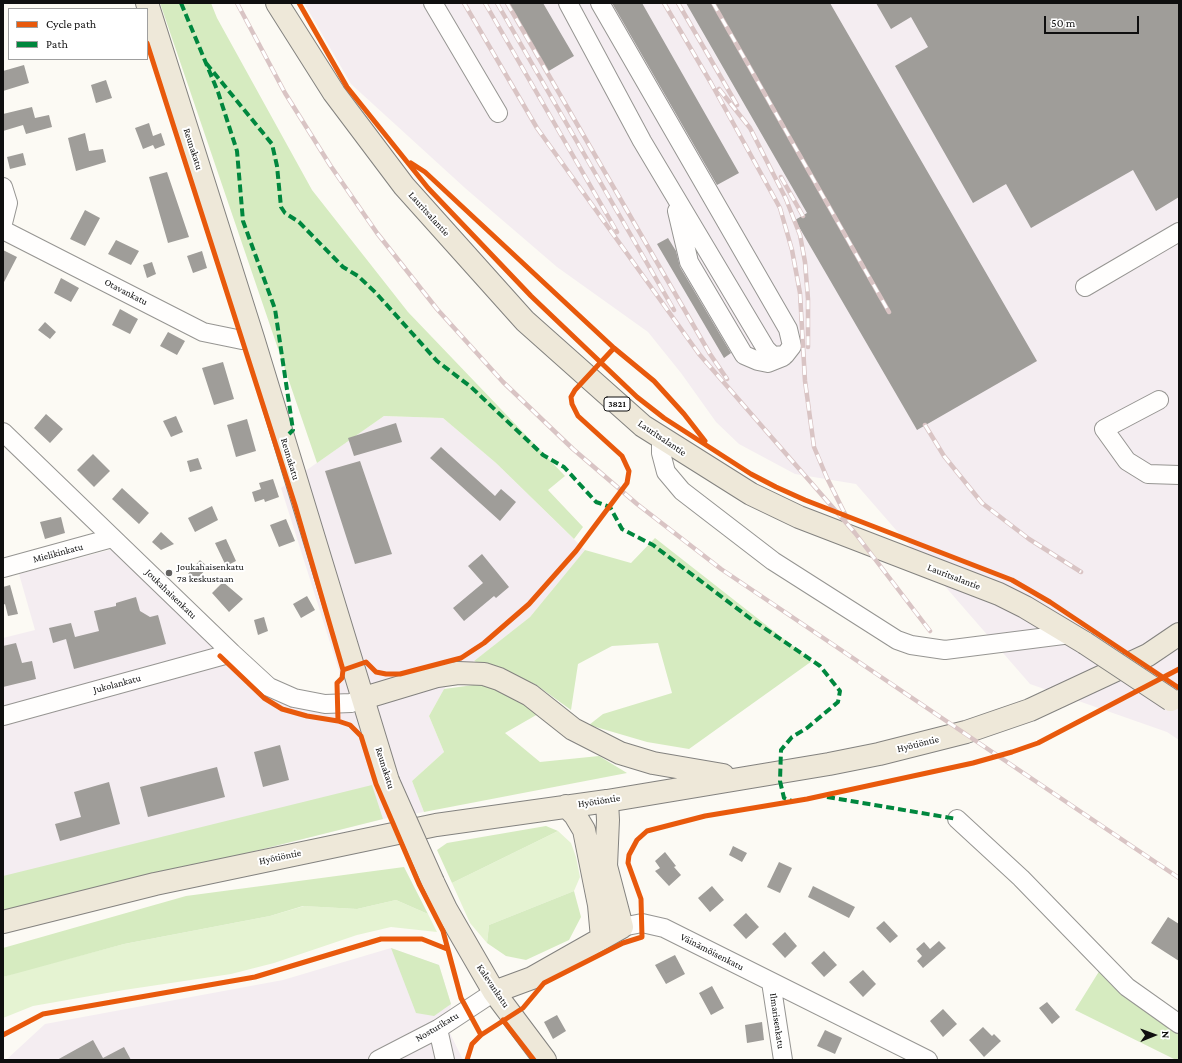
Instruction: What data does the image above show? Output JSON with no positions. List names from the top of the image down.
{
  "streets": {
    "main road": [
      "Reunakatu",
      "Lauritsalantie",
      "3821",
      "Hyötiöntie",
      "Väinämöisenkatu",
      "Kalevankatu"
    ],
    "street": [
      "Otavankatu",
      "Mielikinkatu",
      "Joukahaisenkatu",
      "Jukolankatu",
      "Ilmarisenkatu",
      "Nosturikatu"
    ]
  },
  "crossings": [
    ["Reunakatu", "Otavankatu"],
    ["Reunakatu", "Joukahaisenkatu"],
    ["Reunakatu", "Kalevankatu"],
    ["Mielikinkatu", "Joukahaisenkatu"],
    ["Joukahaisenkatu", "Jukolankatu"],
    ["Väinämöisenkatu", "Kalevankatu"],
    ["Väinämöisenkatu", "Ilmarisenkatu"],
    ["Väinämöisenkatu", "Nosturikatu"],
    ["Kalevankatu", "Nosturikatu"]
  ],
  "places": ["Joukahaisenkatu 78 keskustaan"],
  "legend": ["Cycle path", "Path"],
  "scale_bar": "50 m",
  "north": "right"
}
